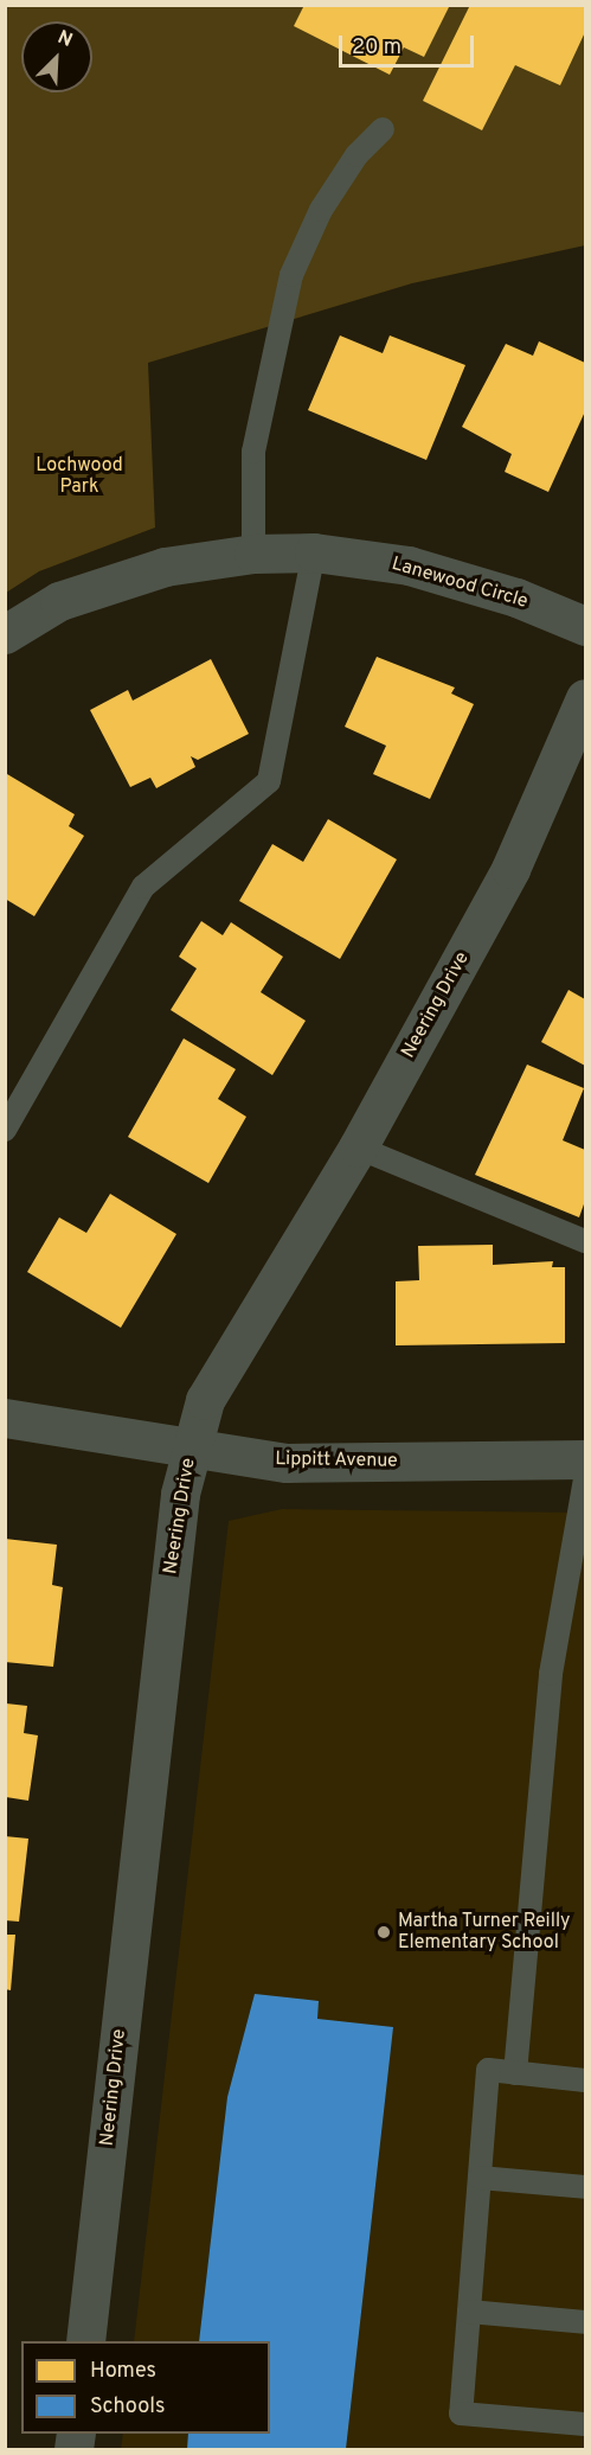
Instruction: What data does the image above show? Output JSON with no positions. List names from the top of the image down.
{
  "streets": {
    "street": ["Lanewood Circle", "Neering Drive", "Lippitt Avenue"]
  },
  "crossings": [
    ["Neering Drive", "Lippitt Avenue"]
  ],
  "parks": ["Lochwood Park"],
  "places": ["Martha Turner Reilly Elementary School"],
  "legend": ["Homes", "Schools"],
  "scale_bar": "20 m",
  "north": "top right"
}
